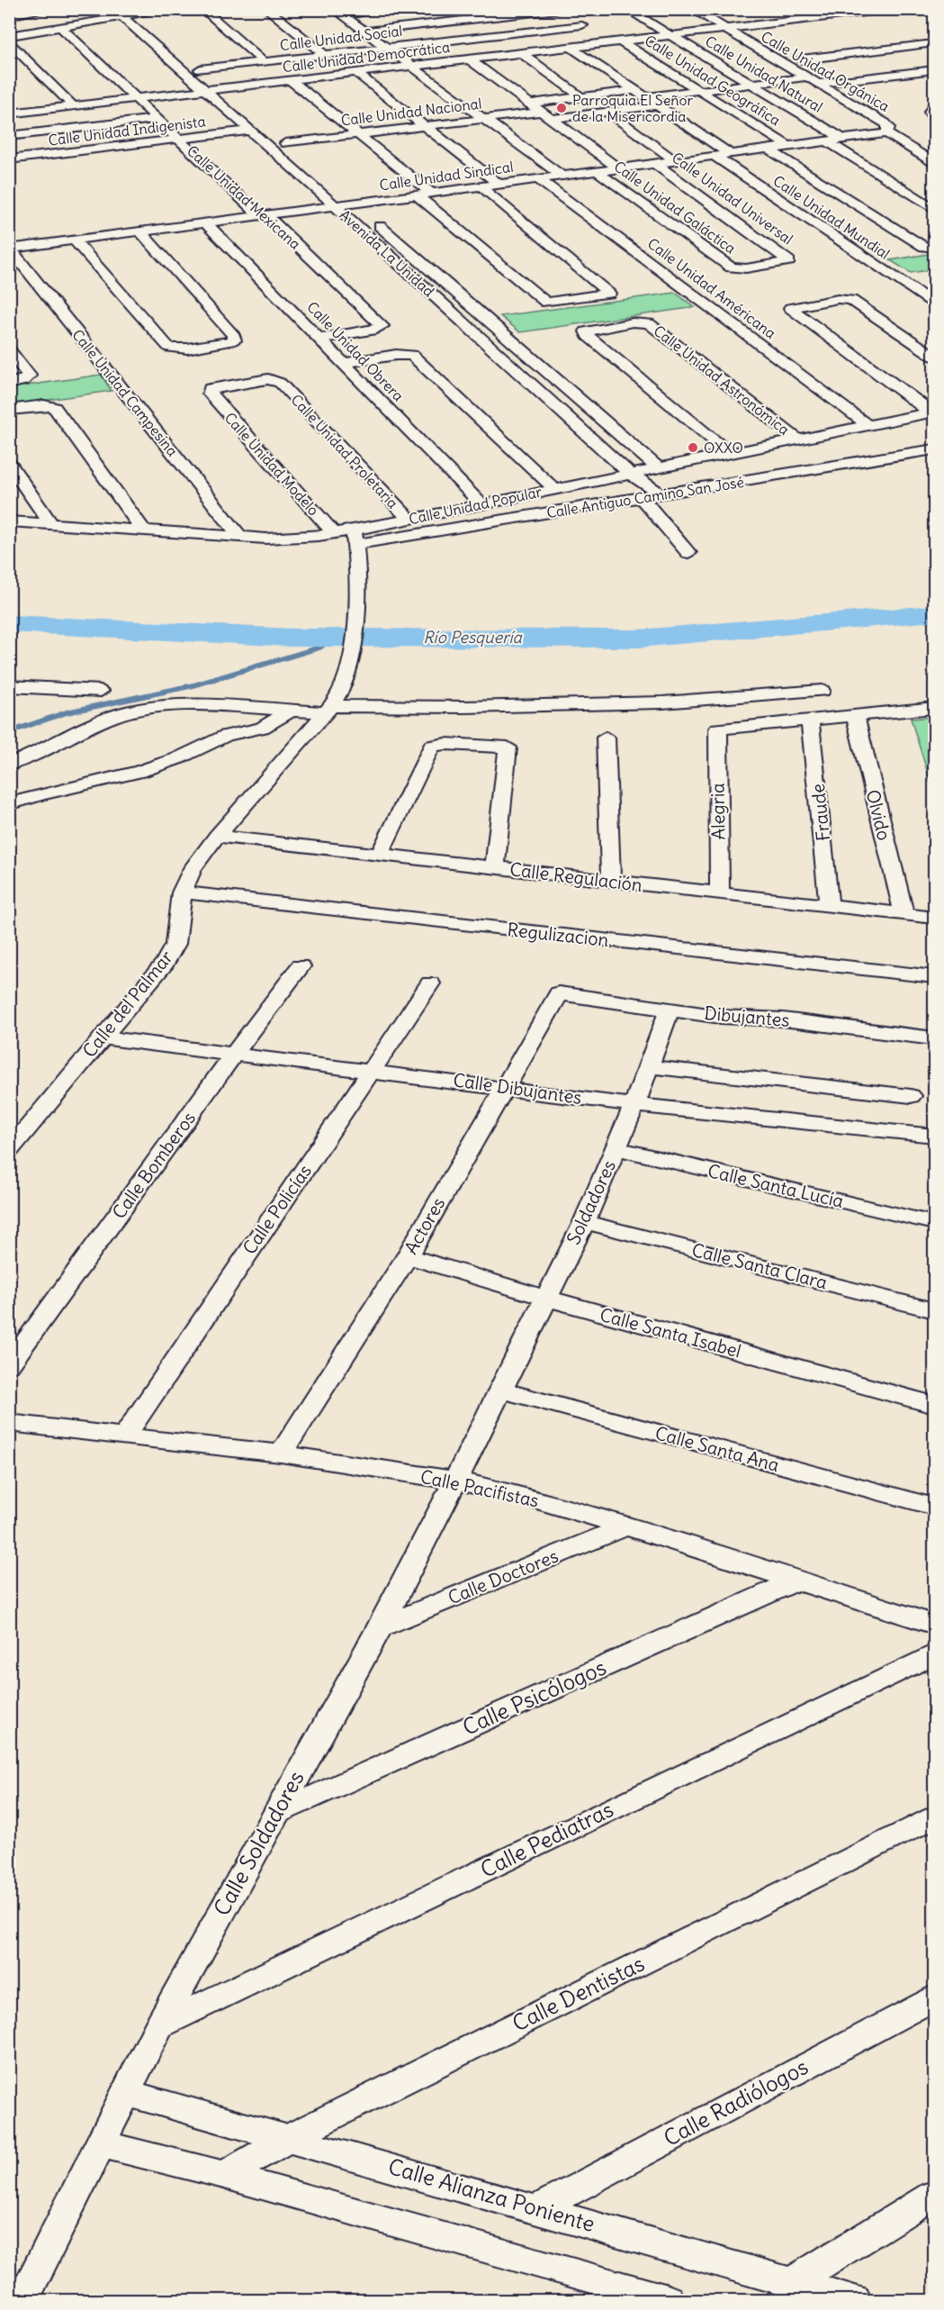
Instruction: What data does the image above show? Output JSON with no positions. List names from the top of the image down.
{
  "streets": {
    "street": [
      "Calle Unidad Social",
      "Calle Unidad Democrática",
      "Calle Unidad Orgánica",
      "Calle Unidad Natural",
      "Calle Unidad Geográfica",
      "Calle Unidad Nacional",
      "Calle Unidad Indigenista",
      "Calle Unidad Sindical",
      "Calle Unidad Mexicana",
      "Calle Unidad Universal",
      "Calle Unidad Galáctica",
      "Calle Unidad Mundial",
      "Avenida La Unidad",
      "Calle Unidad Américana",
      "Calle Unidad Obrera",
      "Calle Unidad Astronómica",
      "Calle Unidad Campesina",
      "Calle Unidad Proletaria",
      "Calle Unidad Modelo",
      "Calle Antiguo Camino San José",
      "Calle Unidad Popular",
      "Alegria",
      "Fraude",
      "Olvido",
      "Calle Regulación",
      "Regulizacion",
      "Calle del Palmar",
      "Dibujantes",
      "Calle Dibujantes",
      "Calle Bomberos",
      "Calle Santa Lucía",
      "Soldadores",
      "Calle Policías",
      "Actores",
      "Calle Santa Clara",
      "Calle Santa Isabel",
      "Calle Santa Ana",
      "Calle Pacifistas",
      "Calle Doctores",
      "Calle Psicólogos",
      "Calle Pediatras",
      "Calle Soldadores",
      "Calle Dentistas",
      "Calle Radiólogos",
      "Calle Alianza Poniente"
    ]
  },
  "crossings": [
    ["Calle Unidad Social", "Calle Unidad Geográfica"],
    ["Calle Unidad Democrática", "Calle Unidad Orgánica"],
    ["Calle Unidad Democrática", "Calle Unidad Natural"],
    ["Calle Unidad Democrática", "Calle Unidad Geográfica"],
    ["Calle Unidad Democrática", "Calle Unidad Mexicana"],
    ["Calle Unidad Democrática", "Calle Unidad Galáctica"],
    ["Calle Unidad Democrática", "Avenida La Unidad"],
    ["Calle Unidad Orgánica", "Calle Unidad Sindical"],
    ["Calle Unidad Natural", "Calle Unidad Sindical"],
    ["Calle Unidad Geográfica", "Calle Unidad Sindical"],
    ["Calle Unidad Nacional", "Calle Unidad Galáctica"],
    ["Calle Unidad Indigenista", "Calle Unidad Mexicana"],
    ["Calle Unidad Indigenista", "Avenida La Unidad"],
    ["Calle Unidad Sindical", "Calle Unidad Mexicana"],
    ["Calle Unidad Sindical", "Calle Unidad Universal"],
    ["Calle Unidad Sindical", "Calle Unidad Galáctica"],
    ["Calle Unidad Sindical", "Calle Unidad Mundial"],
    ["Calle Unidad Sindical", "Avenida La Unidad"],
    ["Calle Unidad Sindical", "Calle Unidad Américana"],
    ["Calle Unidad Sindical", "Calle Unidad Obrera"],
    ["Calle Unidad Sindical", "Calle Unidad Campesina"],
    ["Calle Unidad Mexicana", "Calle Unidad Obrera"],
    ["Calle Unidad Universal", "Calle Unidad Galáctica"],
    ["Avenida La Unidad", "Calle Antiguo Camino San José"],
    ["Avenida La Unidad", "Calle Unidad Popular"],
    ["Calle Unidad Américana", "Calle Unidad Popular"],
    ["Calle Unidad Obrera", "Calle Unidad Popular"],
    ["Calle Unidad Astronómica", "Calle Unidad Popular"],
    ["Calle Unidad Campesina", "Calle Unidad Popular"],
    ["Calle Unidad Proletaria", "Calle Unidad Modelo"],
    ["Calle Unidad Proletaria", "Calle Unidad Popular"],
    ["Calle Unidad Modelo", "Calle Unidad Popular"],
    ["Calle Antiguo Camino San José", "Calle Unidad Popular"],
    ["Calle Antiguo Camino San José", "Calle del Palmar"],
    ["Calle Unidad Popular", "Calle del Palmar"],
    ["Alegria", "Fraude"],
    ["Alegria", "Calle Regulación"],
    ["Fraude", "Calle Regulación"],
    ["Olvido", "Calle Regulación"],
    ["Calle Regulación", "Calle del Palmar"],
    ["Regulizacion", "Calle del Palmar"],
    ["Calle del Palmar", "Calle Dibujantes"],
    ["Dibujantes", "Soldadores"],
    ["Dibujantes", "Actores"],
    ["Calle Dibujantes", "Calle Bomberos"],
    ["Calle Dibujantes", "Soldadores"],
    ["Calle Dibujantes", "Calle Policías"],
    ["Calle Dibujantes", "Actores"],
    ["Calle Santa Lucía", "Soldadores"],
    ["Soldadores", "Calle Santa Clara"],
    ["Soldadores", "Calle Santa Isabel"],
    ["Soldadores", "Calle Santa Ana"],
    ["Soldadores", "Calle Soldadores"],
    ["Calle Policías", "Calle Pacifistas"],
    ["Actores", "Calle Santa Isabel"],
    ["Actores", "Calle Pacifistas"],
    ["Calle Santa Ana", "Calle Soldadores"],
    ["Calle Pacifistas", "Calle Doctores"],
    ["Calle Pacifistas", "Calle Psicólogos"],
    ["Calle Pacifistas", "Calle Soldadores"],
    ["Calle Doctores", "Calle Soldadores"],
    ["Calle Psicólogos", "Calle Soldadores"],
    ["Calle Pediatras", "Calle Soldadores"],
    ["Calle Soldadores", "Calle Alianza Poniente"],
    ["Calle Dentistas", "Calle Alianza Poniente"],
    ["Calle Radiólogos", "Calle Alianza Poniente"]
  ],
  "water": ["Río Pesquería"],
  "places": ["Parroquia El Señor de la Misericordia", "OXXO"]
}
